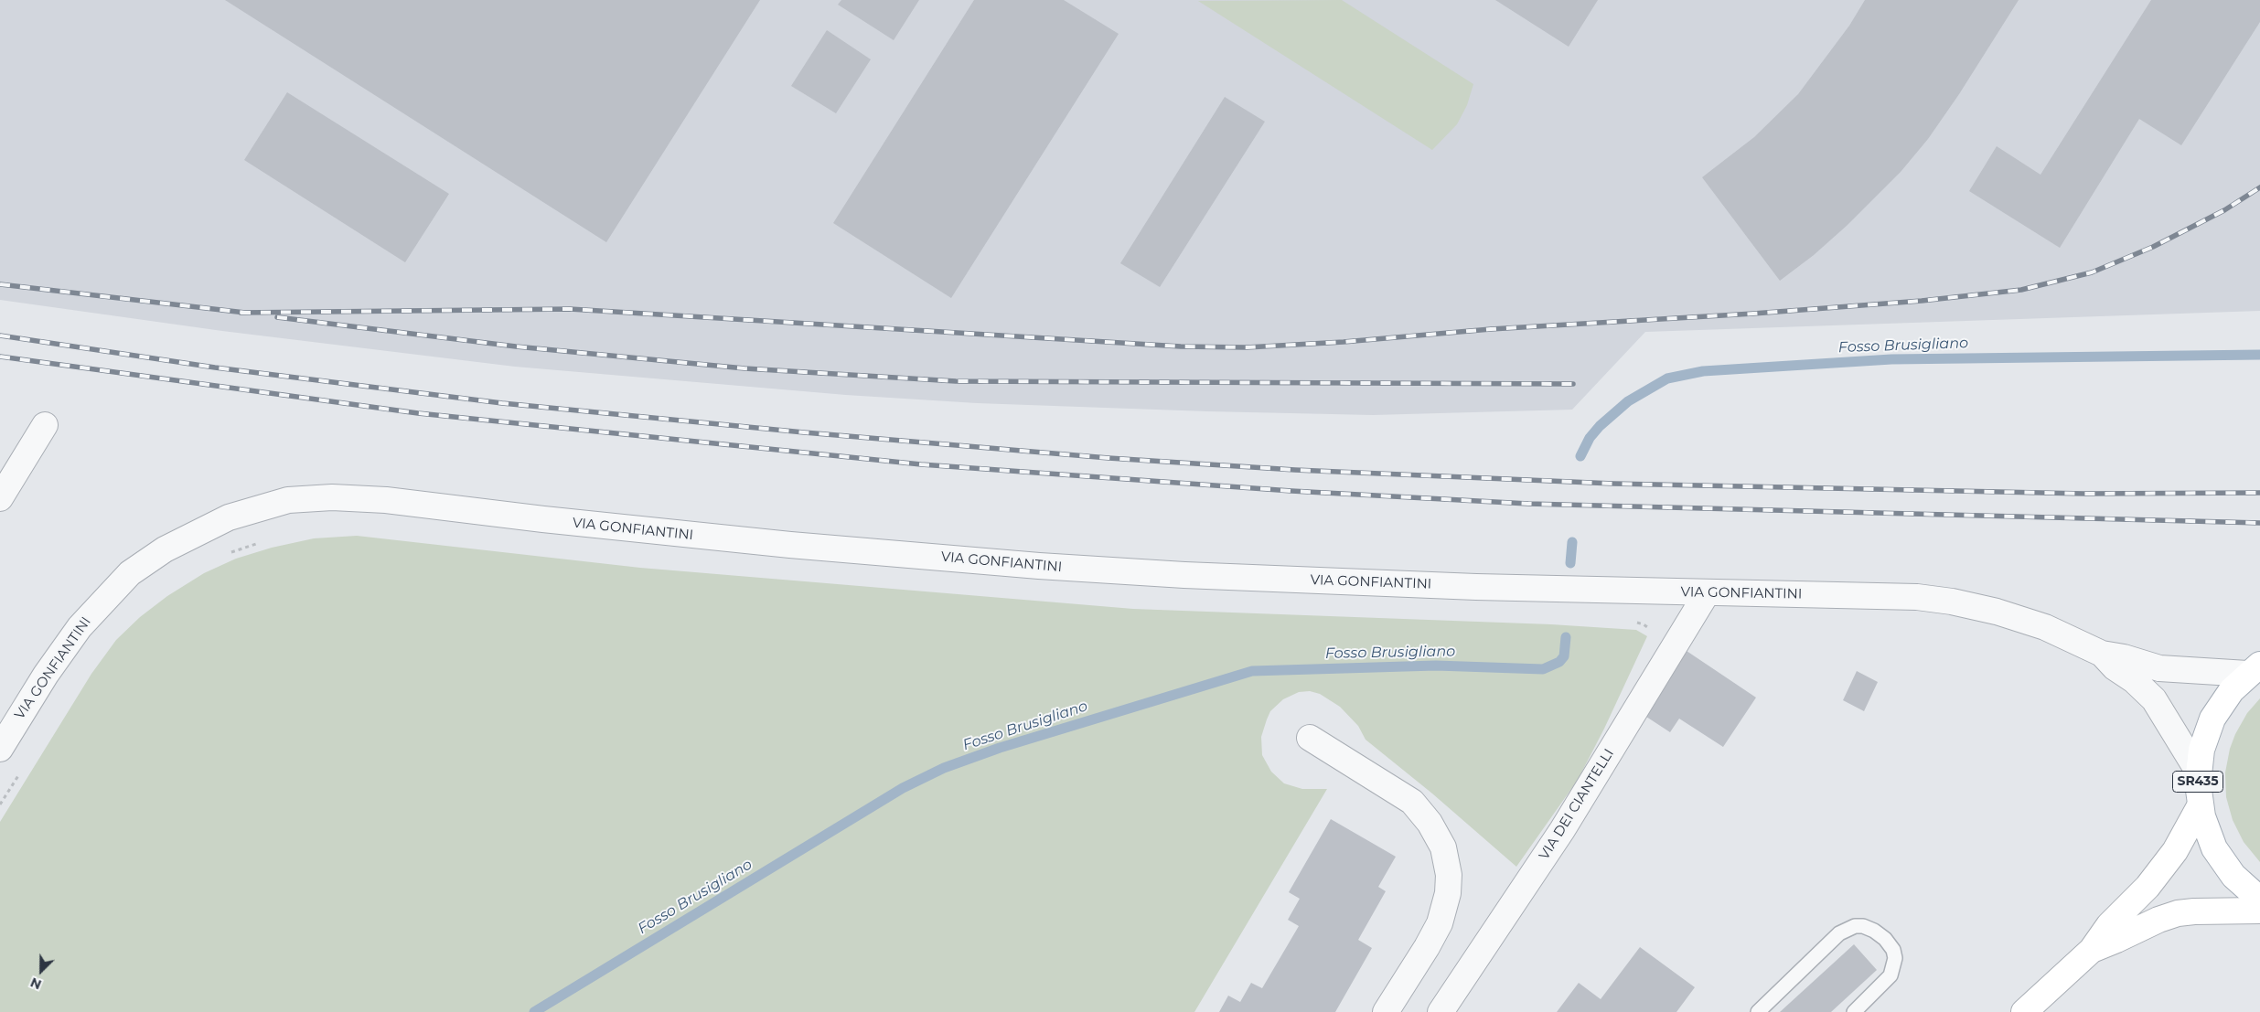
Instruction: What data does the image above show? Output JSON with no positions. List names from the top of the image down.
{
  "streets": {
    "main road": ["SR435"],
    "street": ["VIA GONFIANTINI", "VIA DEI CIANTELLI"]
  },
  "crossings": [
    ["VIA GONFIANTINI", "SR435"],
    ["VIA GONFIANTINI", "VIA DEI CIANTELLI"]
  ],
  "water": ["Fosso Brusigliano"],
  "north": "bottom left"
}
